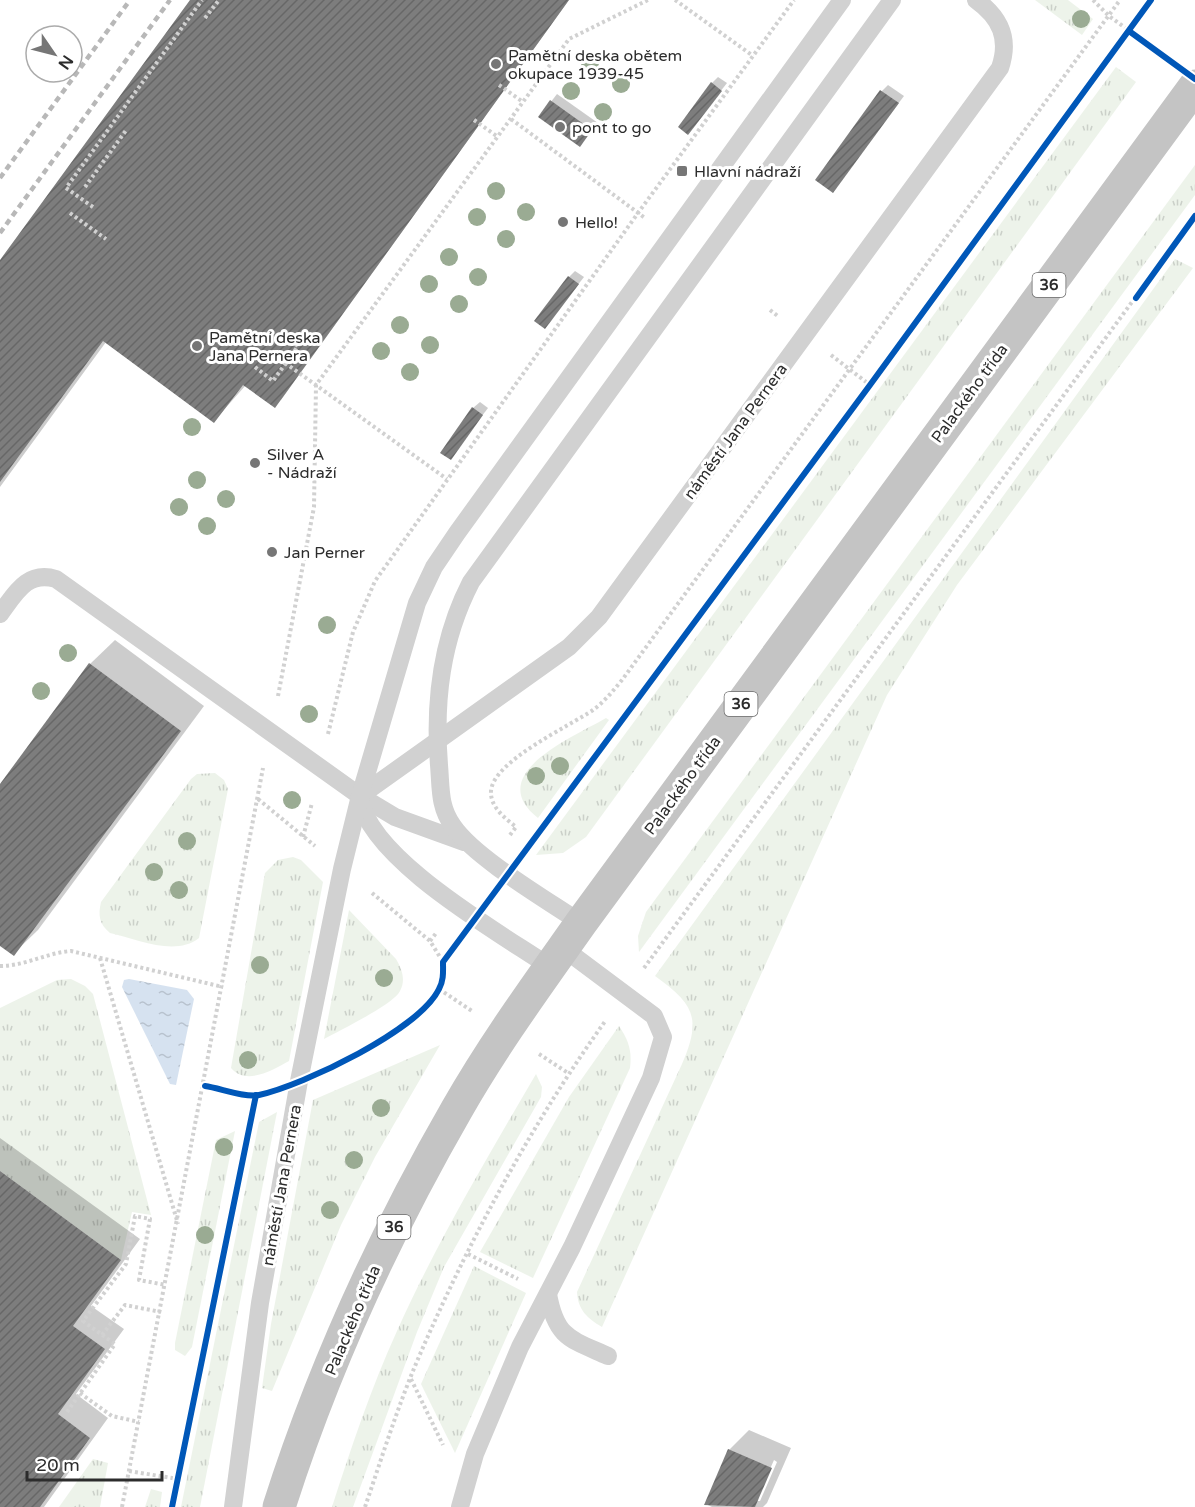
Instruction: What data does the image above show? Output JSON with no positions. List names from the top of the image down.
{
  "streets": {
    "main road": ["36", "Palackého třída"],
    "lane": ["náměstí Jana Pernera"]
  },
  "places": {
    "other": [
      "Pamětní deska obětem okupace 1939-45",
      "pont to go",
      "Hello!",
      "Pamětní deska Jana Pernera",
      "Silver A - Nádraží",
      "Jan Perner"
    ],
    "transit": ["Hlavní nádraží"]
  },
  "scale_bar": "20 m",
  "north": "bottom right"
}
